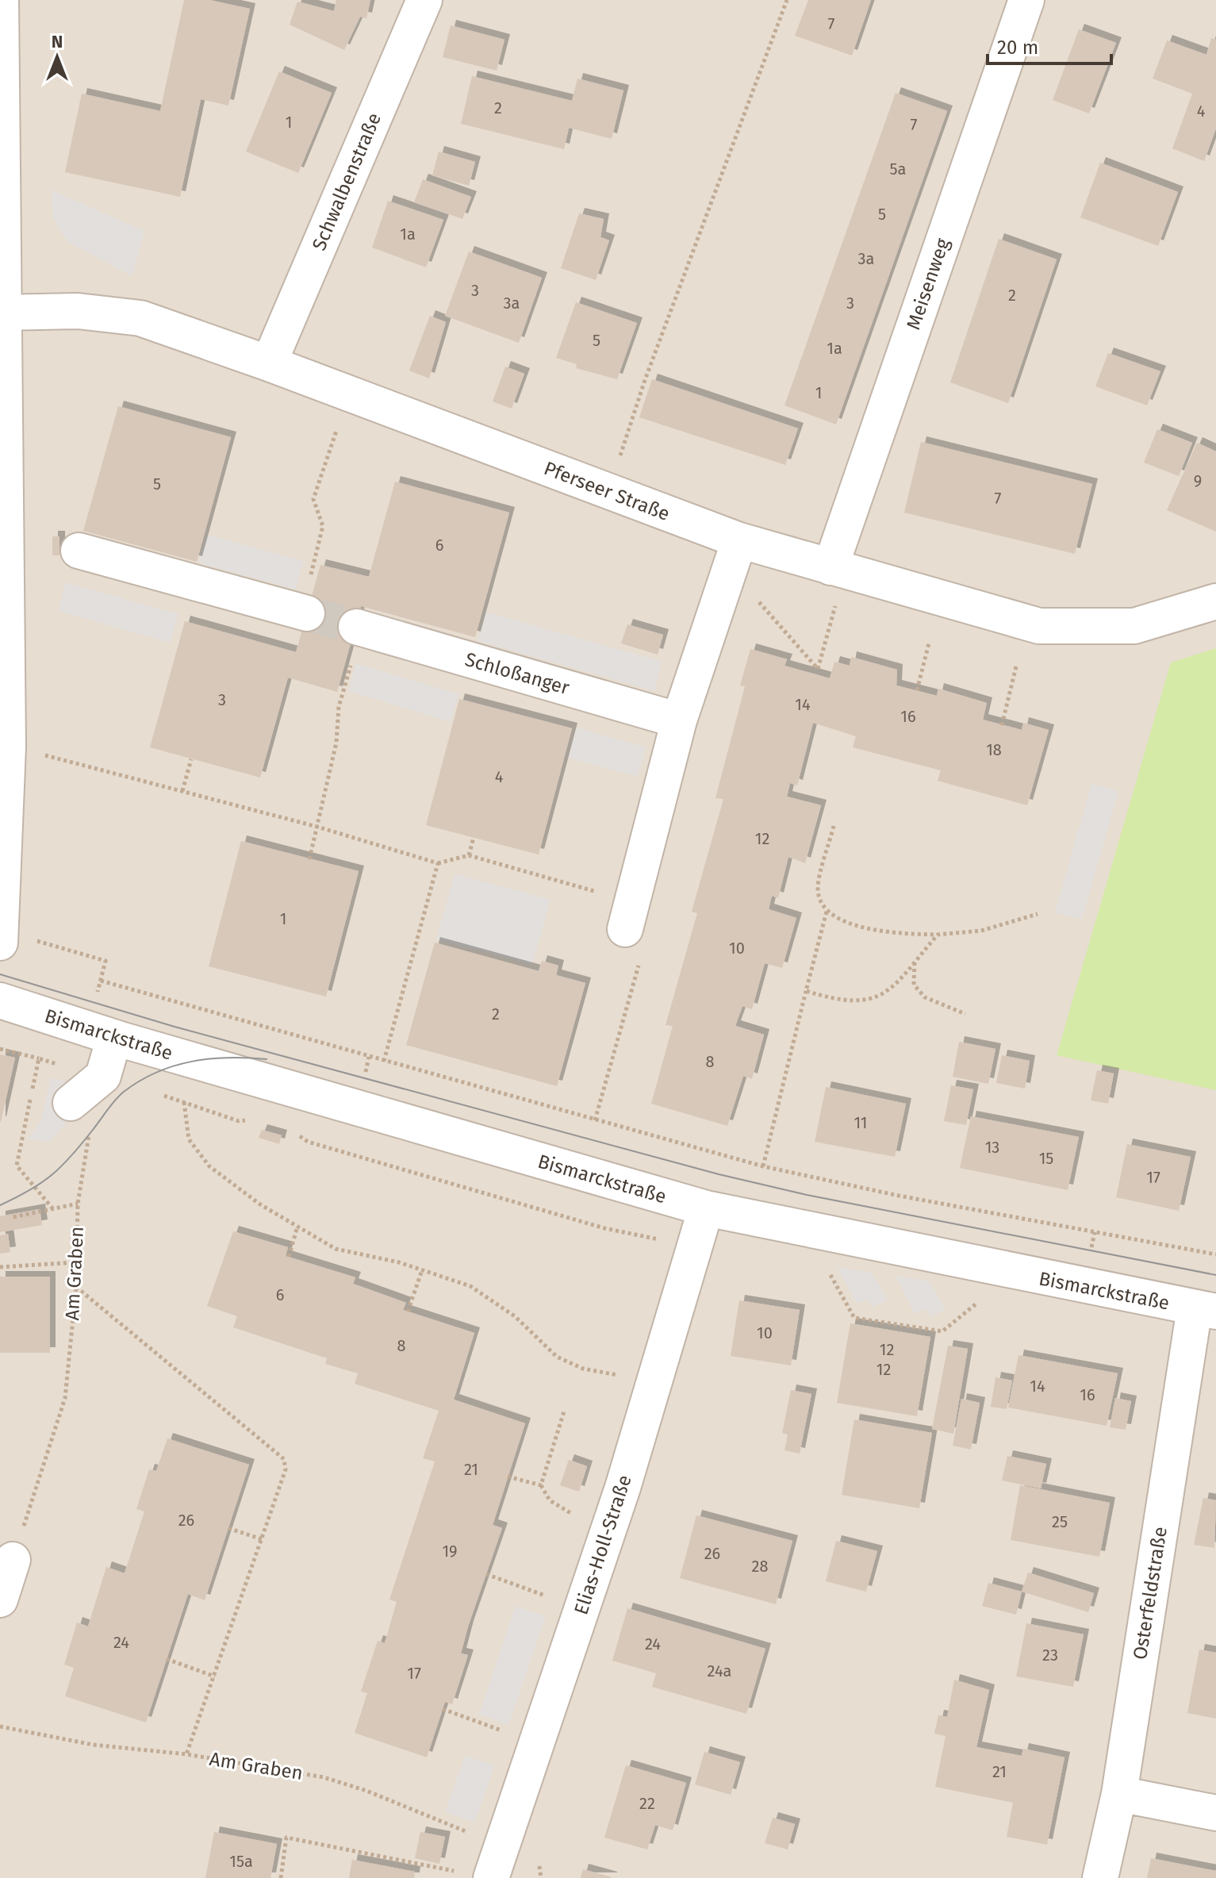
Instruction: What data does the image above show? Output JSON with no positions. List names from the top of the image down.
{
  "streets": {
    "street": [
      "Schwalbenstraße",
      "Meisenweg",
      "Pferseer Straße",
      "Schloßanger",
      "Bismarckstraße",
      "Elias-Holl-Straße",
      "Osterfeldstraße"
    ],
    "path": ["Am Graben"]
  },
  "crossings": [
    ["Schwalbenstraße", "Pferseer Straße"],
    ["Meisenweg", "Pferseer Straße"],
    ["Bismarckstraße", "Elias-Holl-Straße"],
    ["Bismarckstraße", "Osterfeldstraße"],
    ["Am Graben", "Elias-Holl-Straße"]
  ],
  "house_numbers": [
    "7",
    "2",
    "4",
    "1",
    "7",
    "5a",
    "5",
    "1a",
    "3a",
    "3",
    "2",
    "3a",
    "3",
    "5",
    "1a",
    "1",
    "9",
    "5",
    "7",
    "6",
    "3",
    "14",
    "16",
    "18",
    "4",
    "12",
    "1",
    "10",
    "2",
    "8",
    "11",
    "13",
    "15",
    "17",
    "6",
    "10",
    "8",
    "12",
    "12",
    "14",
    "16",
    "21",
    "26",
    "25",
    "19",
    "26",
    "28",
    "24",
    "24",
    "23",
    "24a",
    "17",
    "21",
    "22",
    "15a"
  ],
  "scale_bar": "20 m",
  "north": "top"
}
